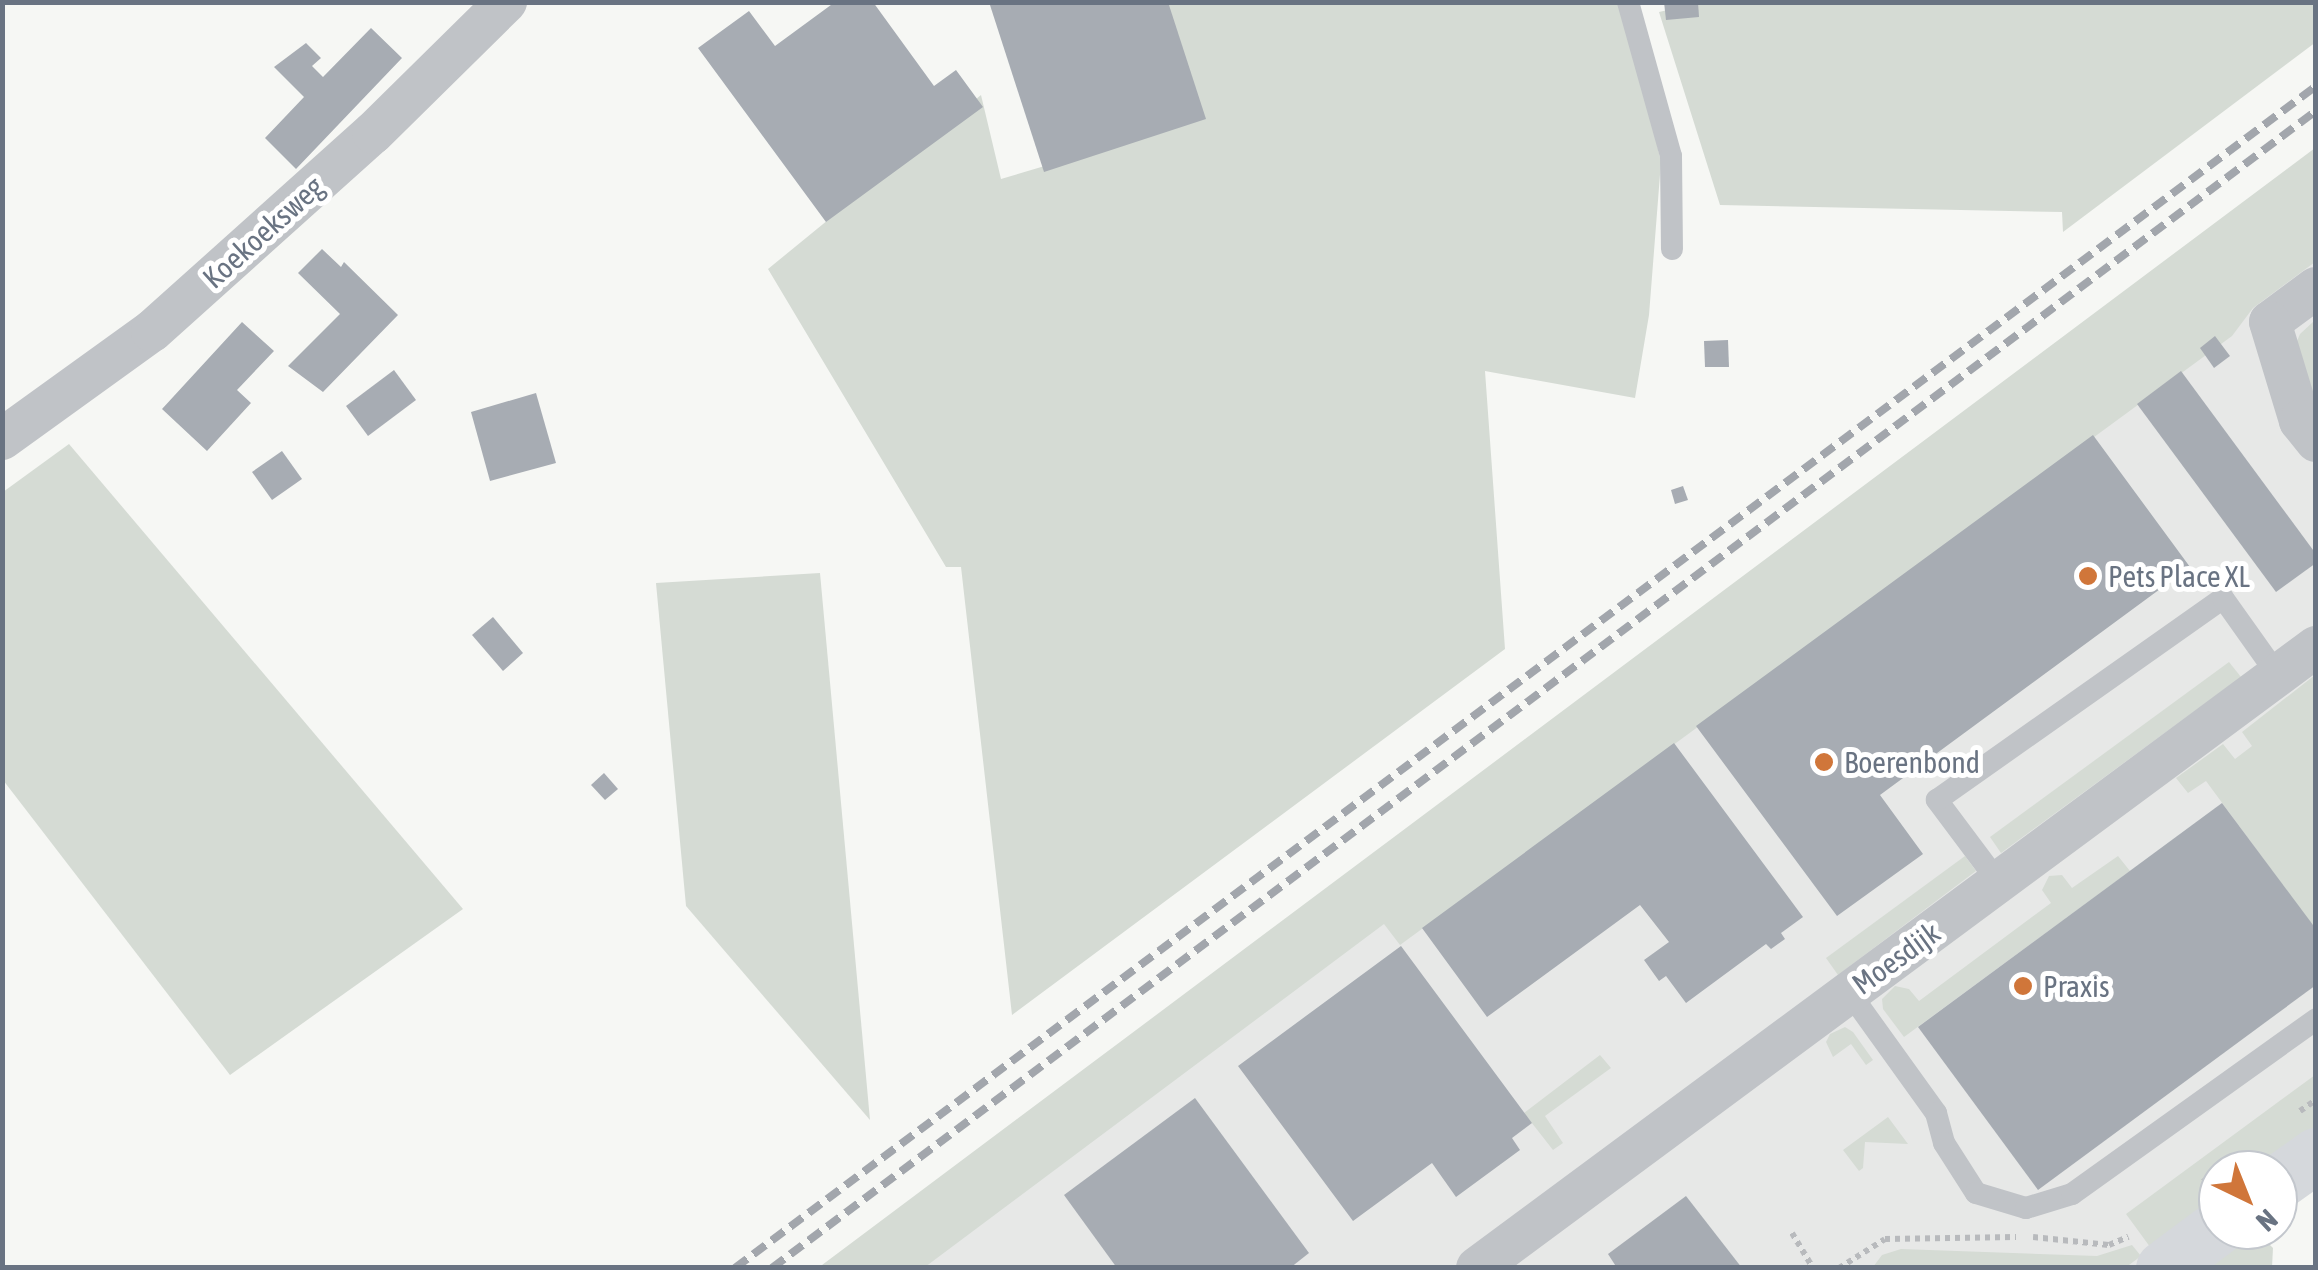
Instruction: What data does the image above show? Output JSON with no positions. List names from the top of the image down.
{
  "streets": {
    "street": ["Koekoeksweg", "Moesdijk"]
  },
  "places": ["Pets Place XL", "Boerenbond", "Praxis"],
  "north": "bottom right"
}
